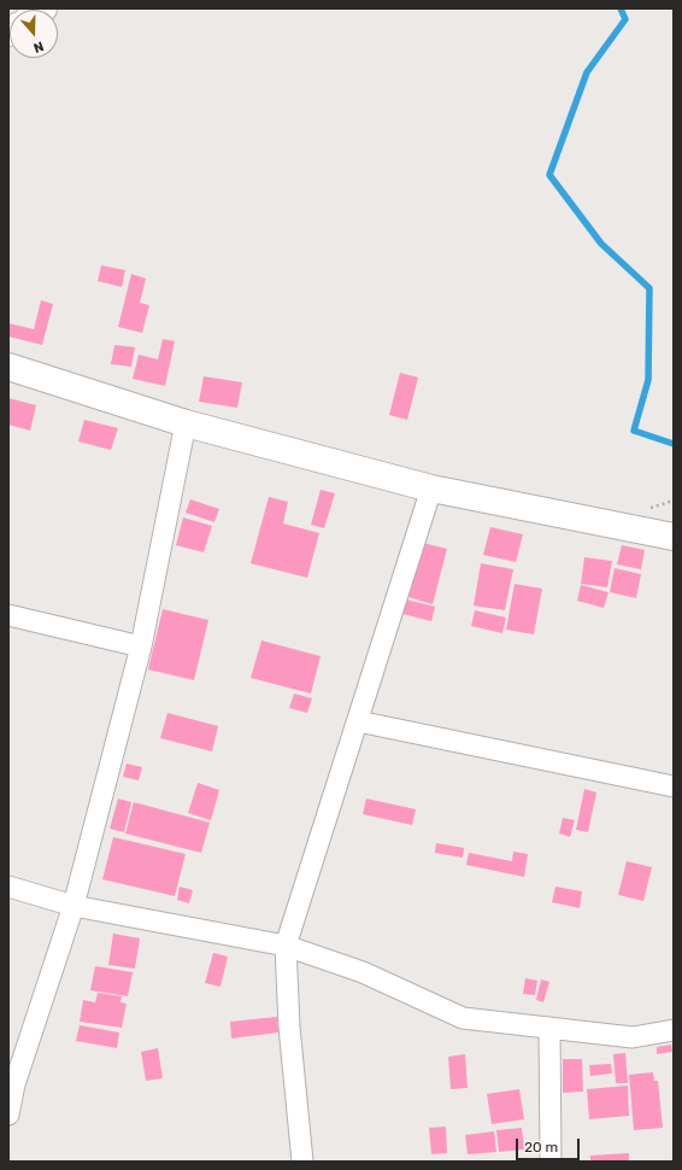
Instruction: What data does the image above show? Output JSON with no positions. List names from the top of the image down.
{
  "scale_bar": "20 m",
  "north": "bottom"
}
